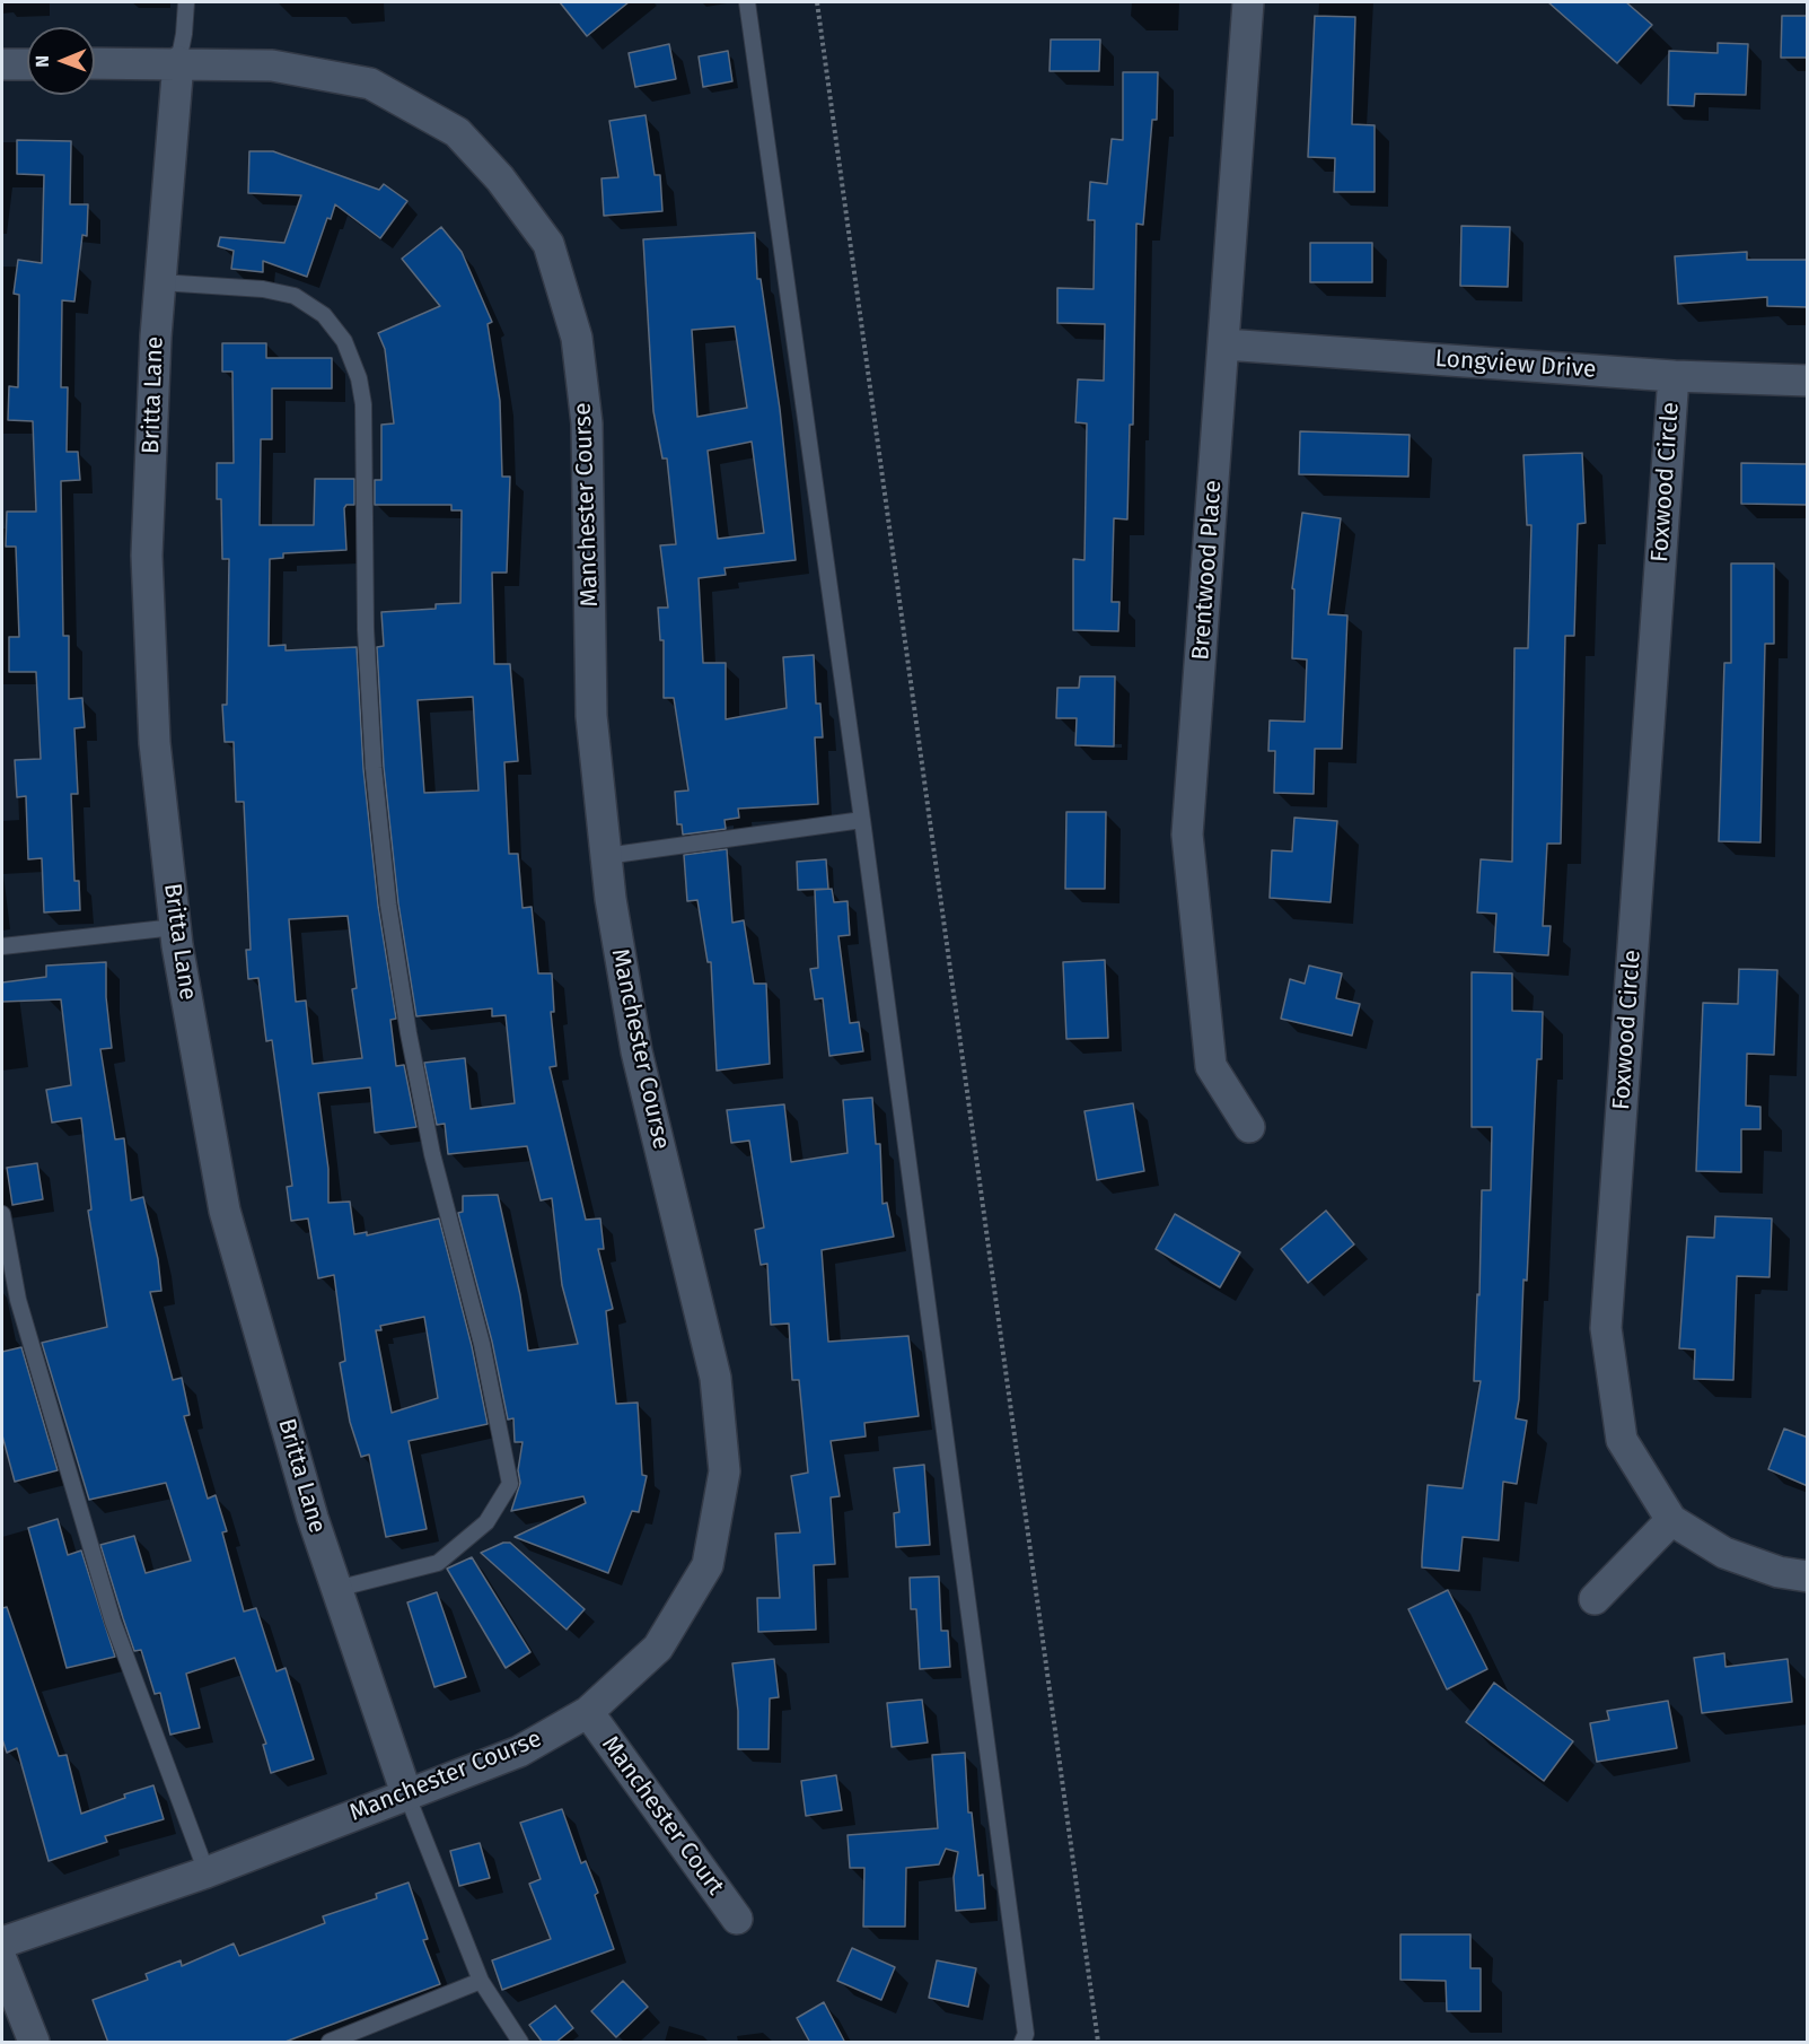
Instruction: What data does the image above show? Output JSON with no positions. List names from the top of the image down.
{
  "streets": {
    "street": [
      "Longview Drive",
      "Britta Lane",
      "Foxwood Circle",
      "Manchester Course",
      "Brentwood Place",
      "Manchester Court"
    ]
  },
  "crossings": [
    ["Longview Drive", "Foxwood Circle"],
    ["Longview Drive", "Brentwood Place"],
    ["Britta Lane", "Manchester Course"],
    ["Manchester Course", "Manchester Court"]
  ],
  "north": "left"
}
